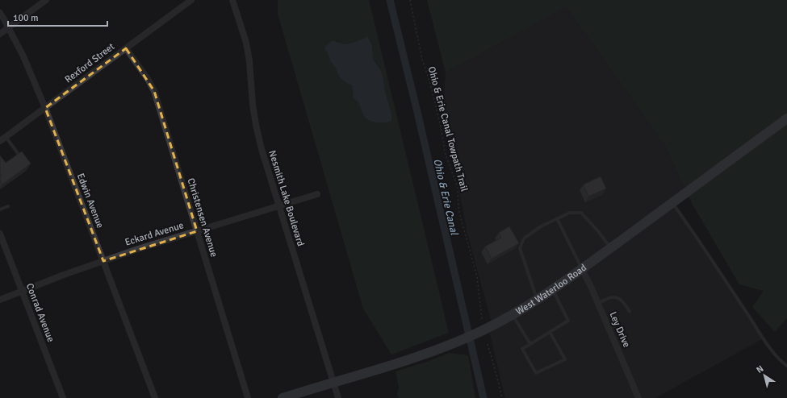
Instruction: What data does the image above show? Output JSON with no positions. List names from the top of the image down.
{
  "streets": {
    "main road": ["West Waterloo Road"],
    "street": [
      "Rexford Street",
      "Nesmith Lake Boulevard",
      "Edwin Avenue",
      "Christensen Avenue",
      "Eckard Avenue",
      "Conrad Avenue",
      "Ley Drive"
    ],
    "path": ["Ohio & Erie Canal Towpath Trail"]
  },
  "crossings": [
    ["Rexford Street", "Edwin Avenue"],
    ["Rexford Street", "Christensen Avenue"],
    ["Nesmith Lake Boulevard", "Eckard Avenue"],
    ["Nesmith Lake Boulevard", "West Waterloo Road"],
    ["Edwin Avenue", "Eckard Avenue"],
    ["Christensen Avenue", "Eckard Avenue"],
    ["Eckard Avenue", "Conrad Avenue"],
    ["West Waterloo Road", "Ley Drive"]
  ],
  "water": ["Ohio & Erie Canal"],
  "scale_bar": "100 m",
  "north": "top left"
}
